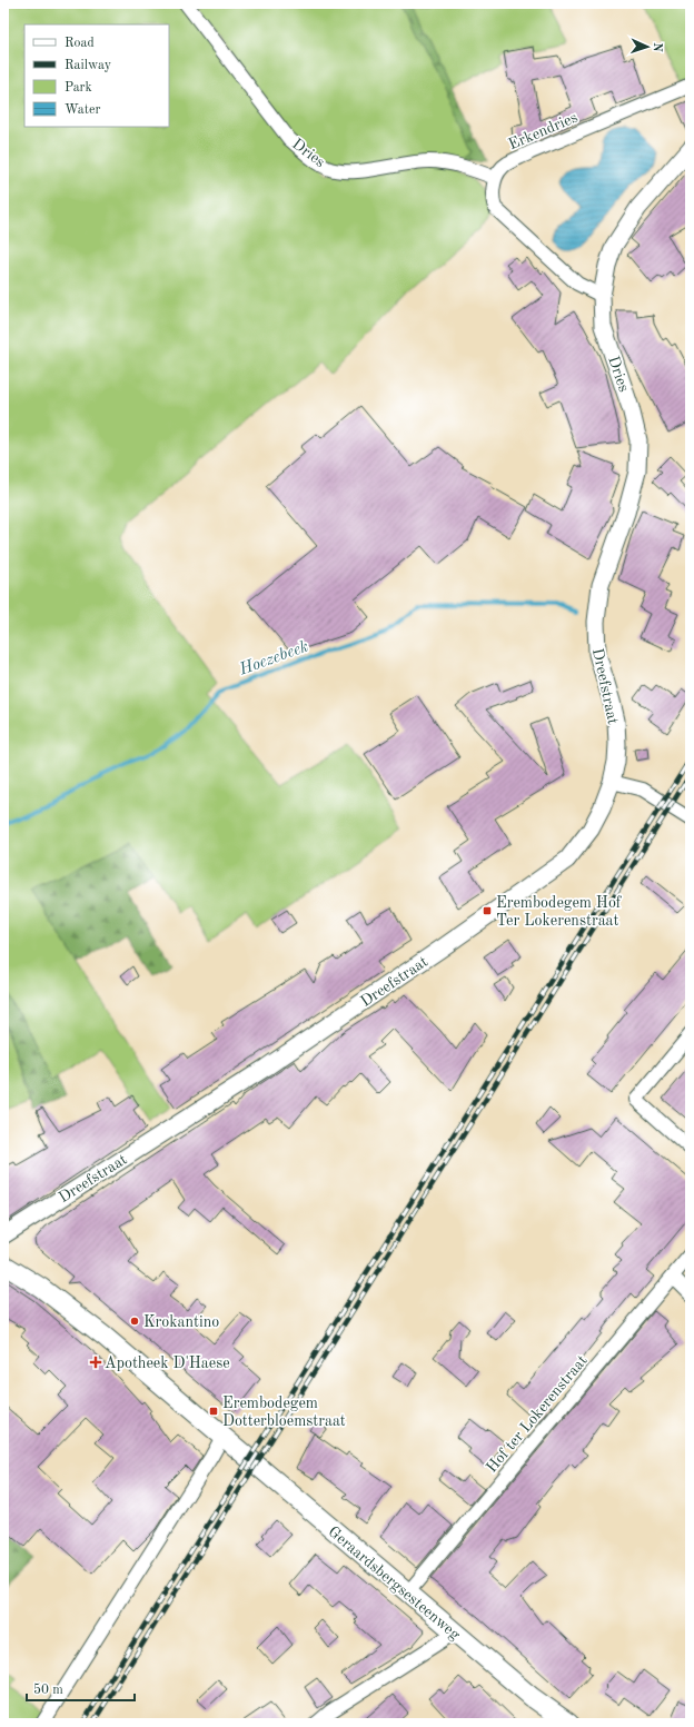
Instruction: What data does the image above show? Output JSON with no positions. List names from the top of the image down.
{
  "streets": {
    "main road": ["Geraardsbergsesteenweg"],
    "street": [
      "Erkendries",
      "Dries",
      "Dreefstraat",
      "Hof ter Lokerenstraat"
    ]
  },
  "crossings": [
    ["Erkendries", "Dries"],
    ["Dries", "Dreefstraat"],
    ["Hof ter Lokerenstraat", "Geraardsbergsesteenweg"]
  ],
  "water": ["Hoezebeek"],
  "places": {
    "transit": ["Erembodegem Hof Ter Lokerenstraat", "Erembodegem Dotterbloemstraat"],
    "other": ["Krokantino"],
    "health": ["Apotheek D'Haese"]
  },
  "legend": [
    "Road",
    "Railway",
    "Park",
    "Water"
  ],
  "scale_bar": "50 m",
  "north": "right"
}
